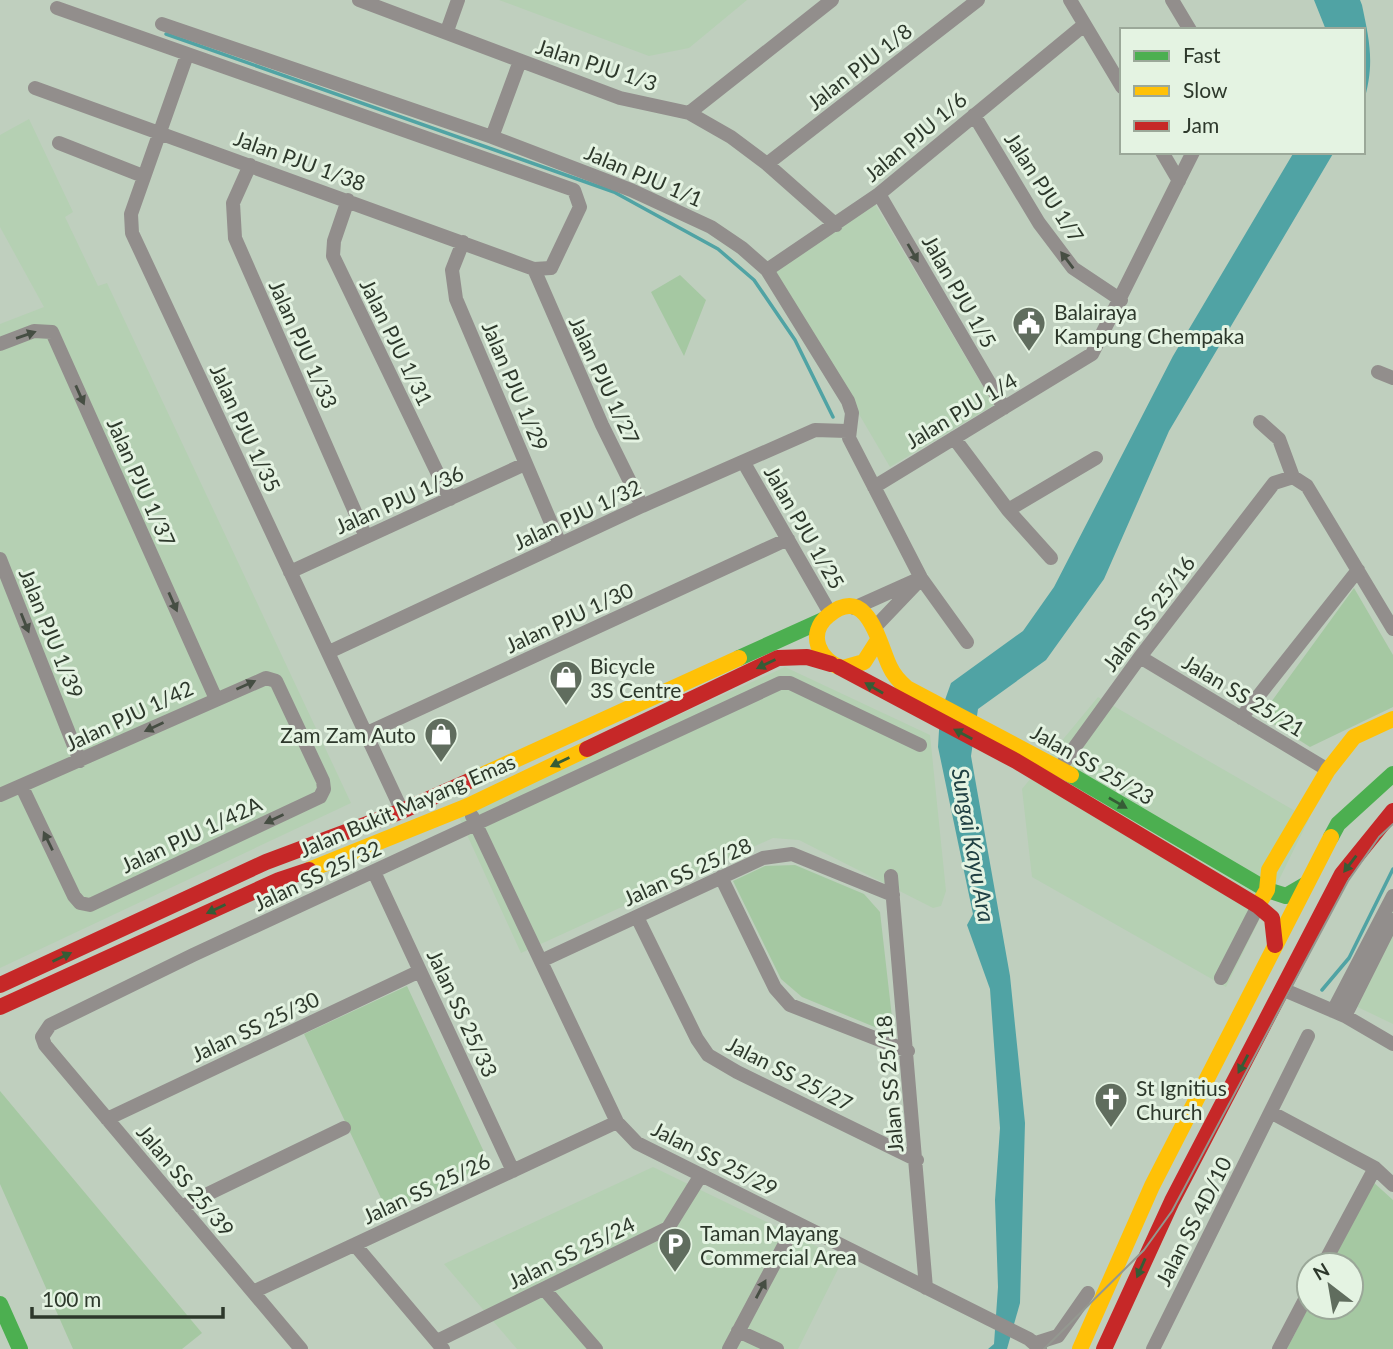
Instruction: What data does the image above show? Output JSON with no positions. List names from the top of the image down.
{
  "streets": {
    "main road": ["Jalan SS 25/23", "Jalan Bukit Mayang Emas"],
    "street": [
      "Jalan PJU 1/3",
      "Jalan PJU 1/8",
      "Jalan PJU 1/6",
      "Jalan PJU 1/38",
      "Jalan PJU 1/1",
      "Jalan PJU 1/7",
      "Jalan PJU 1/5",
      "Jalan PJU 1/31",
      "Jalan PJU 1/33",
      "Jalan PJU 1/27",
      "Jalan PJU 1/29",
      "Jalan PJU 1/4",
      "Jalan PJU 1/35",
      "Jalan PJU 1/37",
      "Jalan PJU 1/36",
      "Jalan PJU 1/32",
      "Jalan PJU 1/25",
      "Jalan SS 25/16",
      "Jalan PJU 1/30",
      "Jalan PJU 1/39",
      "Jalan SS 25/21",
      "Jalan PJU 1/42",
      "Jalan PJU 1/42A",
      "Jalan SS 25/28",
      "Jalan SS 25/32",
      "Jalan SS 25/33",
      "Jalan SS 25/30",
      "Jalan SS 25/27",
      "Jalan SS 25/18",
      "Jalan SS 25/29",
      "Jalan SS 25/39",
      "Jalan SS 25/26",
      "Jalan SS 4D/10",
      "Jalan SS 25/24"
    ]
  },
  "crossings": [
    ["Jalan PJU 1/3", "Jalan PJU 1/8"],
    ["Jalan PJU 1/3", "Jalan PJU 1/6"],
    ["Jalan PJU 1/6", "Jalan PJU 1/1"],
    ["Jalan PJU 1/6", "Jalan PJU 1/7"],
    ["Jalan PJU 1/6", "Jalan PJU 1/5"],
    ["Jalan PJU 1/38", "Jalan PJU 1/1"],
    ["Jalan PJU 1/38", "Jalan PJU 1/31"],
    ["Jalan PJU 1/38", "Jalan PJU 1/33"],
    ["Jalan PJU 1/38", "Jalan PJU 1/27"],
    ["Jalan PJU 1/38", "Jalan PJU 1/29"],
    ["Jalan PJU 1/38", "Jalan PJU 1/35"],
    ["Jalan PJU 1/1", "Jalan PJU 1/4"],
    ["Jalan PJU 1/1", "Jalan PJU 1/35"],
    ["Jalan PJU 1/1", "Jalan PJU 1/32"],
    ["Jalan PJU 1/7", "Jalan PJU 1/4"],
    ["Jalan PJU 1/5", "Jalan PJU 1/4"],
    ["Jalan PJU 1/31", "Jalan PJU 1/36"],
    ["Jalan PJU 1/33", "Jalan PJU 1/36"],
    ["Jalan PJU 1/27", "Jalan PJU 1/32"],
    ["Jalan PJU 1/29", "Jalan PJU 1/36"],
    ["Jalan PJU 1/29", "Jalan PJU 1/32"],
    ["Jalan PJU 1/35", "Jalan PJU 1/36"],
    ["Jalan PJU 1/35", "Jalan PJU 1/32"],
    ["Jalan PJU 1/35", "Jalan PJU 1/30"],
    ["Jalan PJU 1/35", "Jalan Bukit Mayang Emas"],
    ["Jalan PJU 1/37", "Jalan PJU 1/42"],
    ["Jalan PJU 1/32", "Jalan PJU 1/25"],
    ["Jalan PJU 1/25", "Jalan PJU 1/30"],
    ["Jalan PJU 1/25", "Jalan SS 25/23"],
    ["Jalan PJU 1/25", "Jalan Bukit Mayang Emas"],
    ["Jalan SS 25/16", "Jalan SS 25/21"],
    ["Jalan SS 25/16", "Jalan SS 25/23"],
    ["Jalan PJU 1/39", "Jalan PJU 1/42"],
    ["Jalan PJU 1/42", "Jalan PJU 1/42A"],
    ["Jalan SS 25/23", "Jalan Bukit Mayang Emas"],
    ["Jalan Bukit Mayang Emas", "Jalan SS 25/29"],
    ["Jalan SS 25/28", "Jalan SS 25/27"],
    ["Jalan SS 25/28", "Jalan SS 25/18"],
    ["Jalan SS 25/28", "Jalan SS 25/29"],
    ["Jalan SS 25/32", "Jalan SS 25/33"],
    ["Jalan SS 25/32", "Jalan SS 25/29"],
    ["Jalan SS 25/32", "Jalan SS 25/39"],
    ["Jalan SS 25/33", "Jalan SS 25/30"],
    ["Jalan SS 25/33", "Jalan SS 25/26"],
    ["Jalan SS 25/30", "Jalan SS 25/39"],
    ["Jalan SS 25/27", "Jalan SS 25/18"],
    ["Jalan SS 25/18", "Jalan SS 25/29"],
    ["Jalan SS 25/29", "Jalan SS 25/26"],
    ["Jalan SS 25/29", "Jalan SS 25/24"],
    ["Jalan SS 25/39", "Jalan SS 25/26"]
  ],
  "one_way": [
    "Jalan PJU 1/7",
    "Jalan PJU 1/5",
    "Jalan PJU 1/37",
    "Jalan PJU 1/39"
  ],
  "water": ["Sungai Kayu Ara"],
  "places": {
    "public building": ["Balairaya Kampung Chempaka"],
    "shop": ["Bicycle 3S Centre", "Zam Zam Auto"],
    "church": ["St Ignitius Church"],
    "parking": ["Taman Mayang Commercial Area"]
  },
  "legend": ["Fast", "Slow", "Jam"],
  "scale_bar": "100 m",
  "north": "top left"
}
